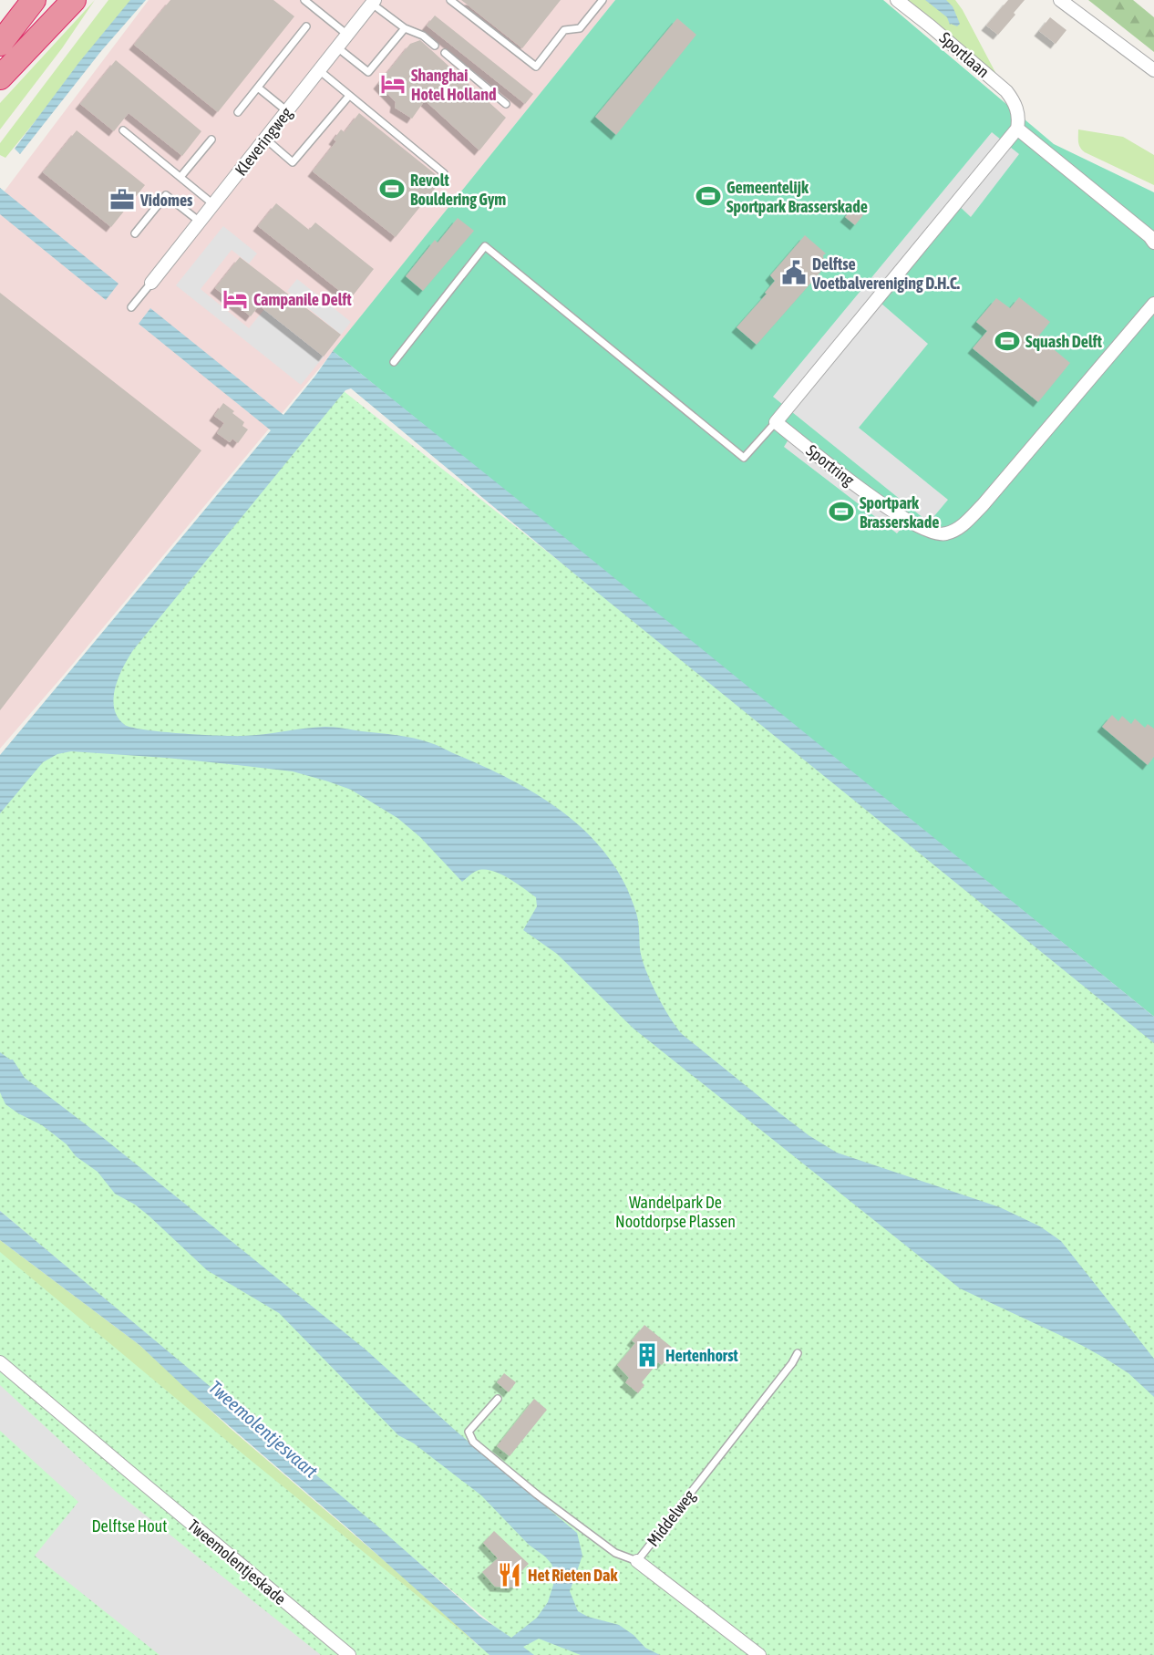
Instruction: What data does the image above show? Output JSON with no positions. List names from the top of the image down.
{
  "streets": {
    "street": [
      "Sportlaan",
      "Kleveringweg",
      "Sportring",
      "Middelweg",
      "Tweemolentjeskade"
    ]
  },
  "water": ["Tweemolentjesvaart"],
  "parks": ["Wandelpark De Nootdorpse Plassen", "Delftse Hout"],
  "places": {
    "hotel": ["Shanghai Hotel Holland", "Campanile Delft"],
    "sports": [
      "Revolt Bouldering Gym",
      "Gemeentelijk Sportpark Brasserskade",
      "Squash Delft",
      "Sportpark Brasserskade"
    ],
    "office": ["Vidomes"],
    "public building": ["Delftse Voetbalvereniging D.H.C."],
    "building": ["Hertenhorst"],
    "restaurant": ["Het Rieten Dak"]
  }
}
